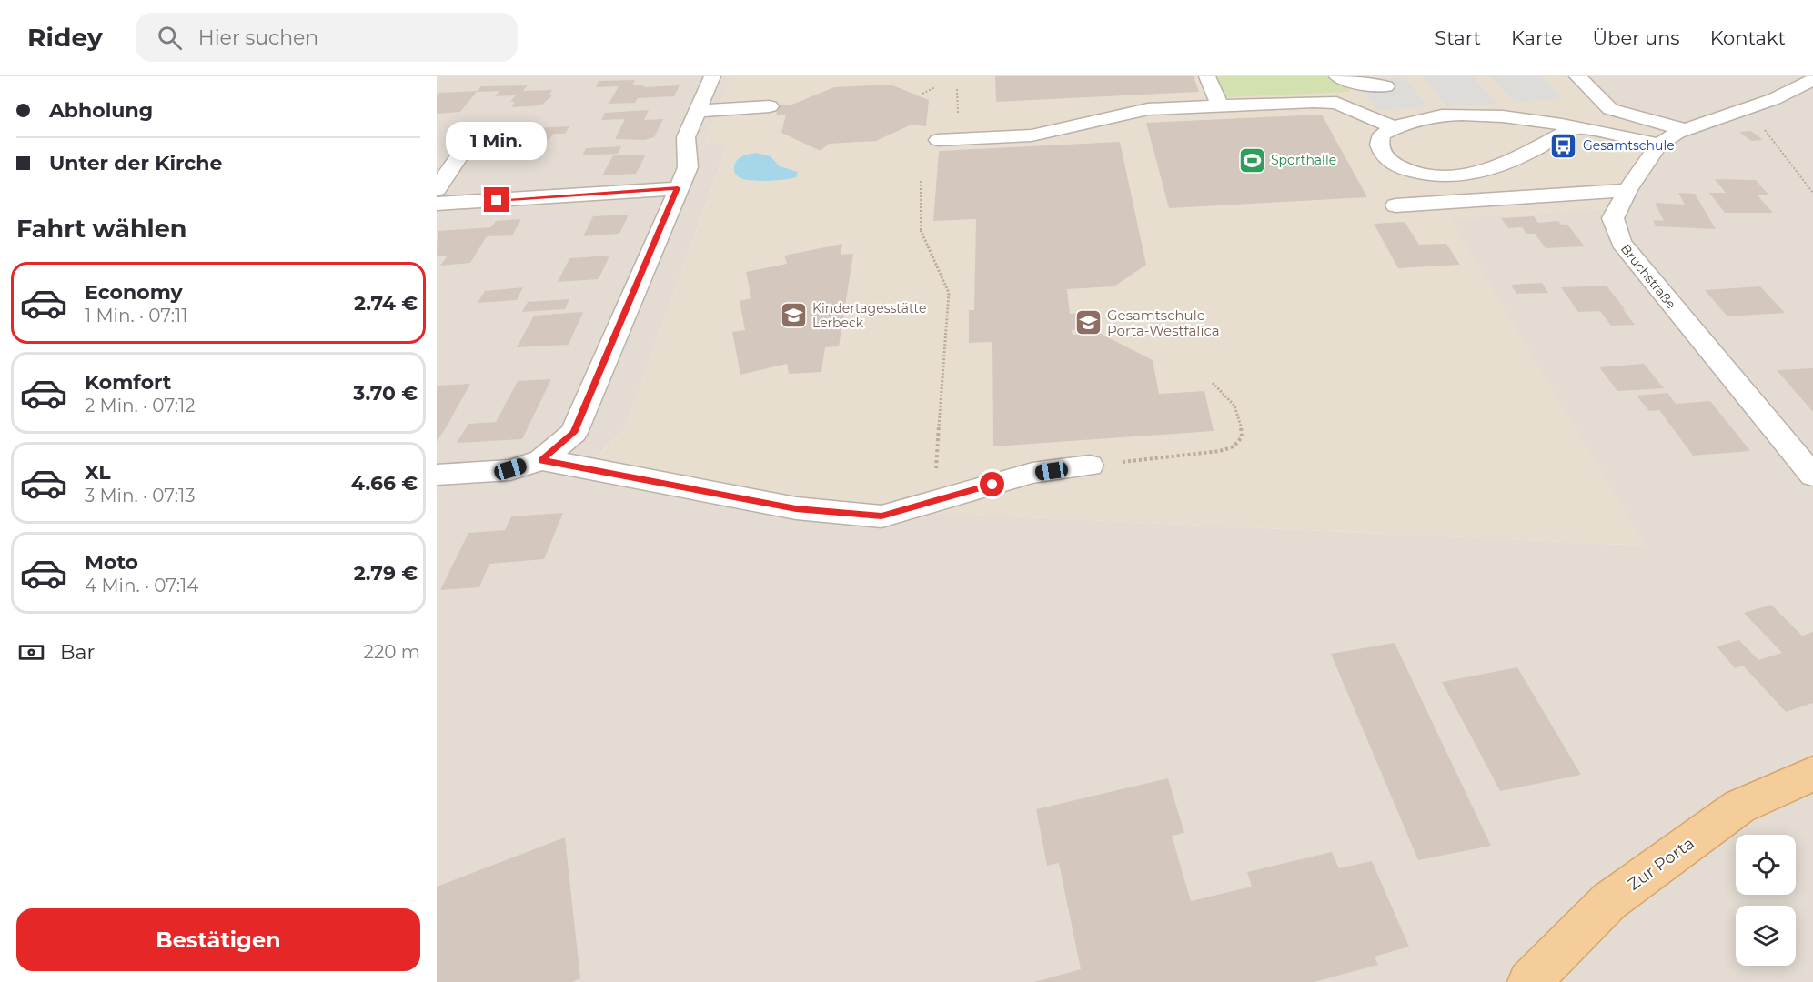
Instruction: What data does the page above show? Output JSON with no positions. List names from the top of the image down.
{
  "streets": {
    "main road": ["Zur Porta"],
    "street": ["Bruchstraße"]
  },
  "places": {
    "bus stop": ["Gesamtschule"],
    "sports": ["Sporthalle"],
    "school or university": ["Kindertagesstätte Lerbeck", "Gesamtschule Porta-Westfalica"]
  },
  "page": {
    "header": "Ridey",
    "search": "Hier suchen",
    "nav": [
      "Start",
      "Karte",
      "Über uns",
      "Kontakt"
    ],
    "banner": ["Abholung", "Unter der Kirche"],
    "bubble": "1 Min.",
    "heading": "Fahrt wählen",
    "list": [
      {
        "name": "Economy",
        "note": "1 Min. · 07:11",
        "value": "2.74 €"
      },
      {
        "name": "Komfort",
        "note": "2 Min. · 07:12",
        "value": "3.70 €"
      },
      {
        "name": "XL",
        "note": "3 Min. · 07:13",
        "value": "4.66 €"
      },
      {
        "name": "Moto",
        "note": "4 Min. · 07:14",
        "value": "2.79 €"
      }
    ],
    "pay": ["Bar", "220 m"],
    "buttons": "Bestätigen"
  }
}
